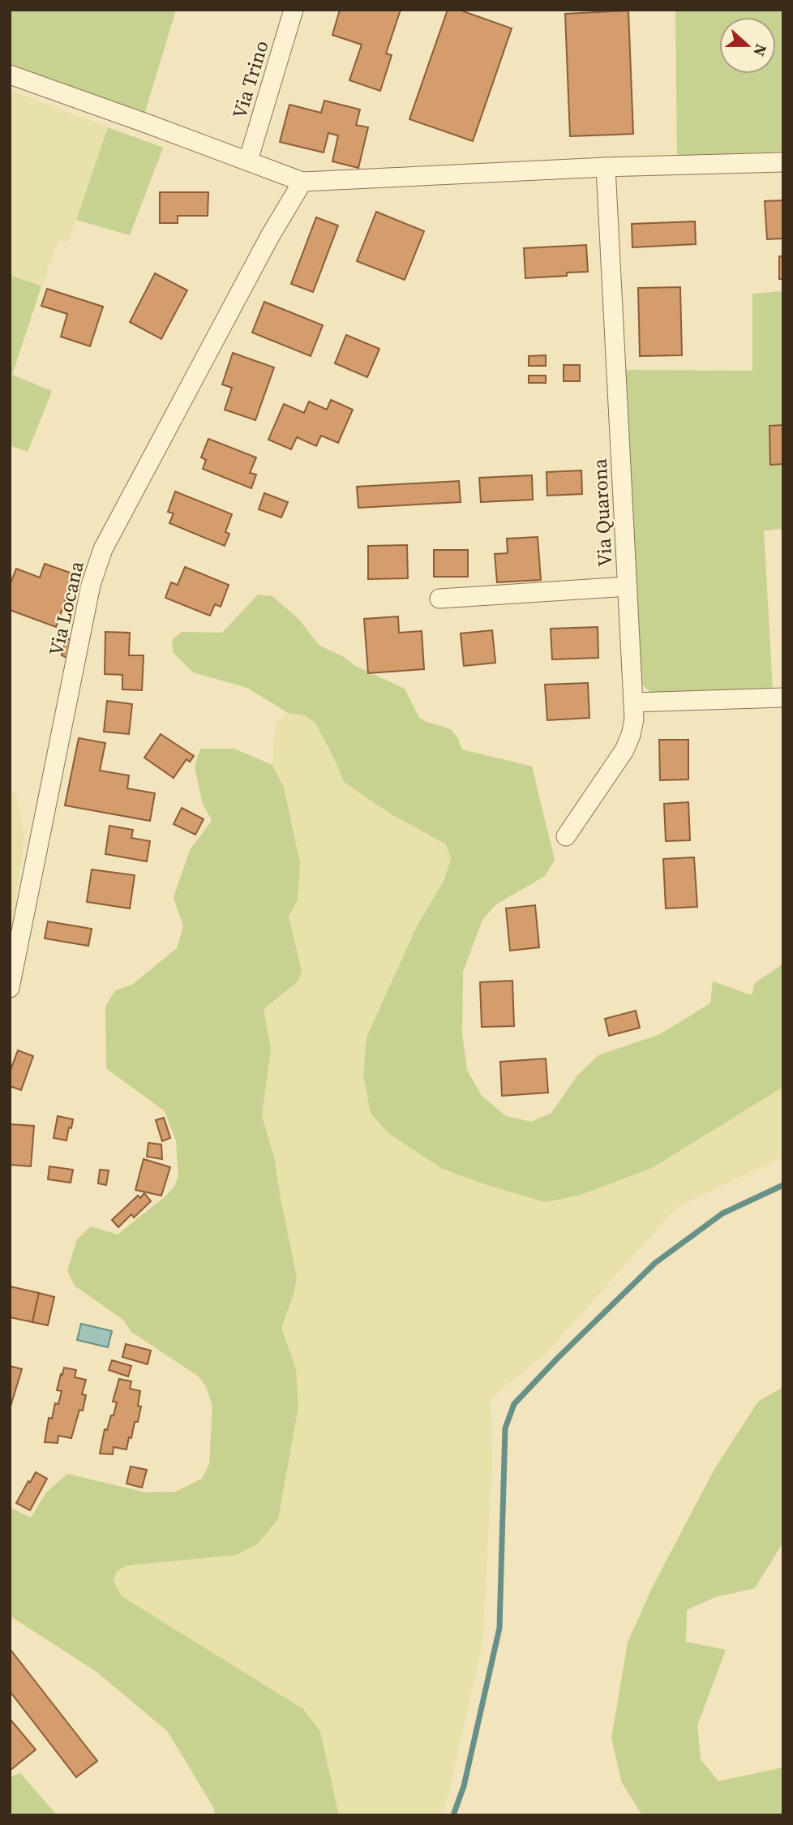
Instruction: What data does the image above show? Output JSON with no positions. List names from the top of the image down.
{
  "streets": {
    "street": ["Via Trino", "Via Quarona", "Via Locana"]
  },
  "north": "right"
}
